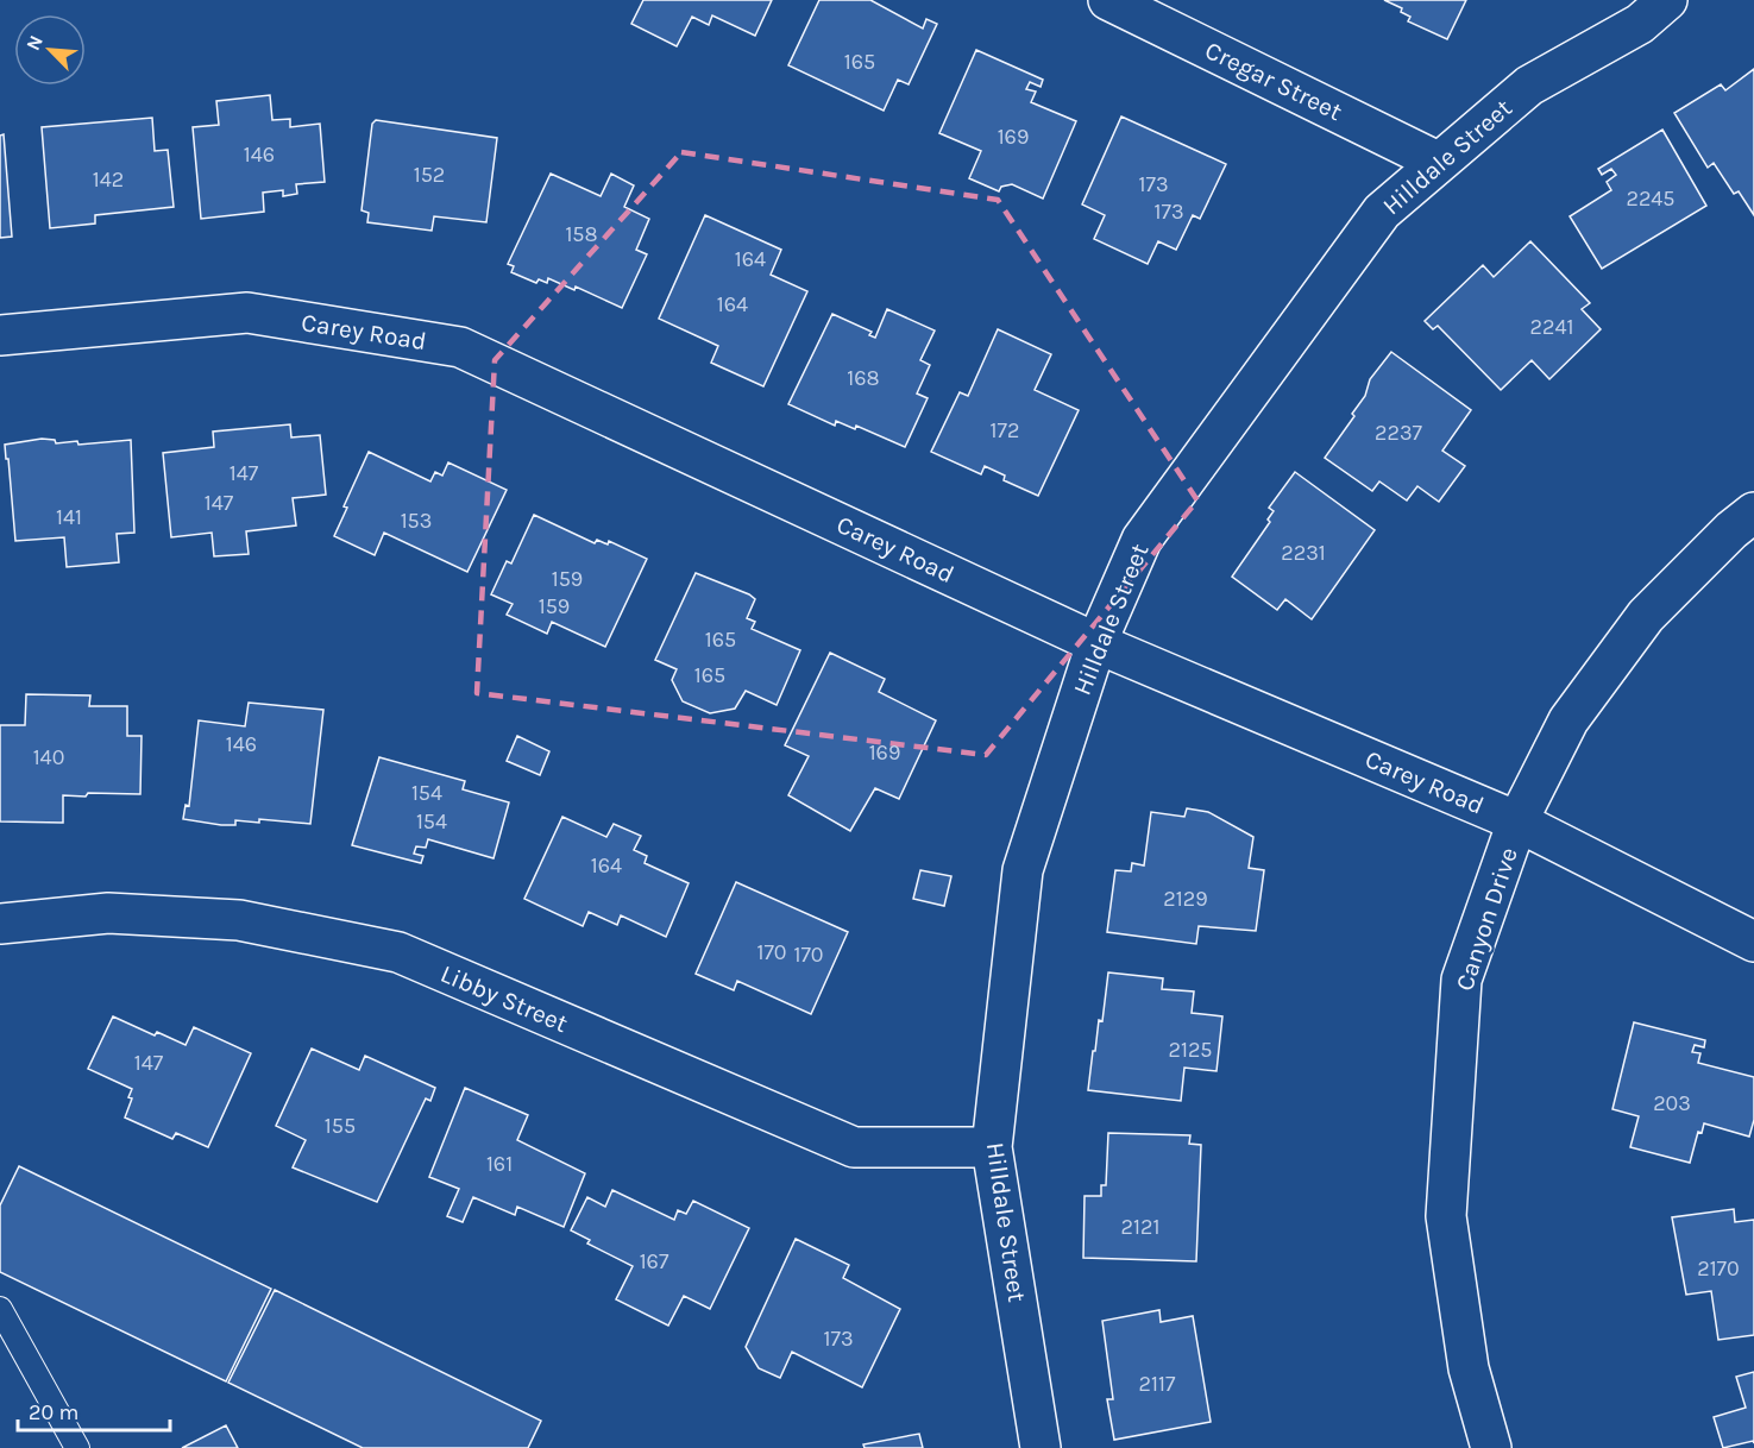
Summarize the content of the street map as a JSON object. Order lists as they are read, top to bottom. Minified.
{"streets":{"street":["Cregar Street","Hilldale Street","Carey Road","Canyon Drive","Libby Street"]},"crossings":[["Cregar Street","Hilldale Street"],["Hilldale Street","Carey Road"],["Hilldale Street","Libby Street"],["Carey Road","Canyon Drive"]],"house_numbers":["165","169","146","152","142","173","2245","173","158","164","164","2241","168","172","2237","147","147","141","153","2231","159","159","165","165","146","169","140","154","154","164","2129","170","170","2125","147","203","155","161","2121","167","2170","173","2117"],"scale_bar":"20 m","north":"top left"}
